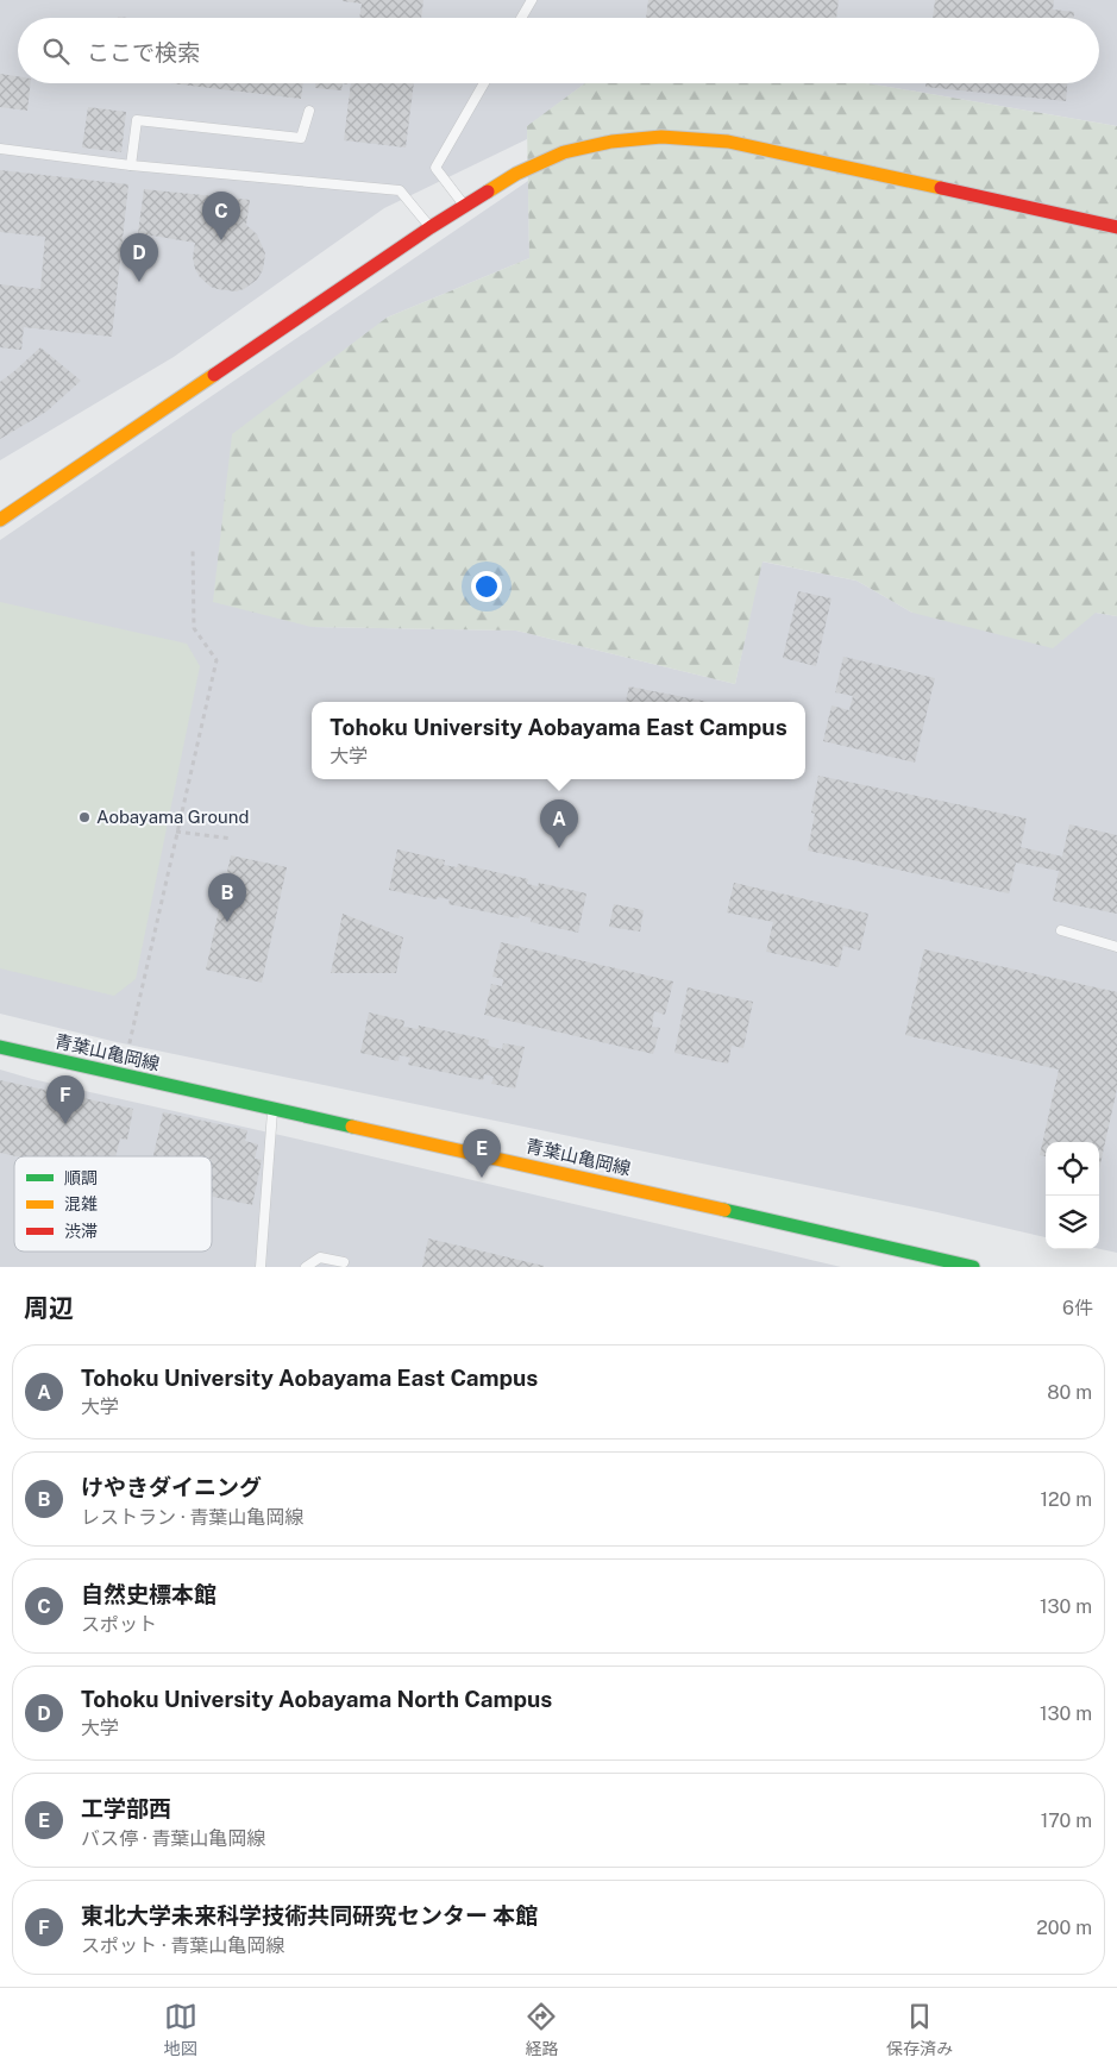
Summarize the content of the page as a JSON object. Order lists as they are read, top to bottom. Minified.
{"streets":{"street":["青葉山亀岡線"]},"places":["Aobayama Ground"],"legend":["順調","混雑","渋滞"],"page":{"search":"ここで検索","pins":["C","D","A","B","F","E"],"popup":["Tohoku University Aobayama East Campus","大学"],"heading":["周辺","6件"],"list":[{"mark":"A","name":"Tohoku University Aobayama East Campus","note":"大学","value":"80 m"},{"mark":"B","name":"けやきダイニング","note":"レストラン · 青葉山亀岡線","value":"120 m"},{"mark":"C","name":"自然史標本館","note":"スポット","value":"130 m"},{"mark":"D","name":"Tohoku University Aobayama North Campus","note":"大学","value":"130 m"},{"mark":"E","name":"工学部西","note":"バス停 · 青葉山亀岡線","value":"170 m"},{"mark":"F","name":"東北大学未来科学技術共同研究センター 本館","note":"スポット · 青葉山亀岡線","value":"200 m"}],"nav":["地図","経路","保存済み"]}}
